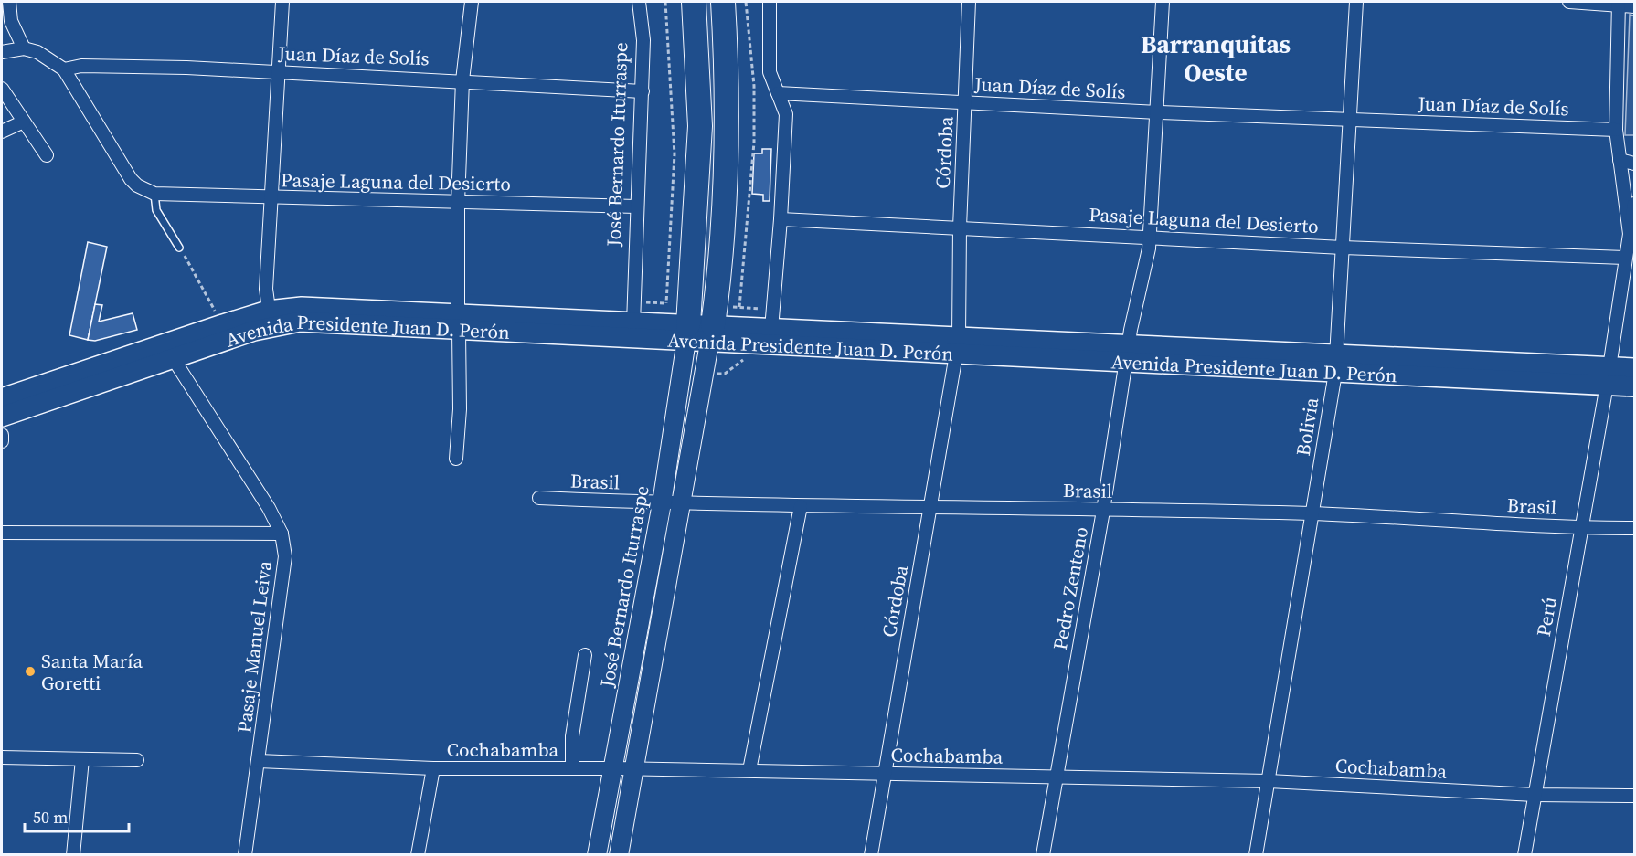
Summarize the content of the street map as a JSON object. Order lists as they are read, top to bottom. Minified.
{"streets":{"main road":["José Bernardo Iturraspe","Avenida Presidente Juan D. Perón"],"street":["Juan Díaz de Solís","Córdoba","Pasaje Laguna del Desierto","Bolivia","Brasil","Pedro Zenteno","Perú","Pasaje Manuel Leiva","Cochabamba"]},"crossings":[["Juan Díaz de Solís","José Bernardo Iturraspe"],["Juan Díaz de Solís","Córdoba"],["Juan Díaz de Solís","Bolivia"],["Juan Díaz de Solís","Pedro Zenteno"],["Juan Díaz de Solís","Perú"],["José Bernardo Iturraspe","Pasaje Laguna del Desierto"],["José Bernardo Iturraspe","Avenida Presidente Juan D. Perón"],["José Bernardo Iturraspe","Brasil"],["José Bernardo Iturraspe","Cochabamba"],["Córdoba","Pasaje Laguna del Desierto"],["Córdoba","Avenida Presidente Juan D. Perón"],["Córdoba","Brasil"],["Córdoba","Cochabamba"],["Pasaje Laguna del Desierto","Bolivia"],["Pasaje Laguna del Desierto","Pedro Zenteno"],["Pasaje Laguna del Desierto","Perú"],["Avenida Presidente Juan D. Perón","Bolivia"],["Avenida Presidente Juan D. Perón","Pedro Zenteno"],["Avenida Presidente Juan D. Perón","Perú"],["Avenida Presidente Juan D. Perón","Pasaje Manuel Leiva"],["Bolivia","Brasil"],["Bolivia","Cochabamba"],["Brasil","Pedro Zenteno"],["Brasil","Perú"],["Pedro Zenteno","Cochabamba"],["Perú","Cochabamba"],["Pasaje Manuel Leiva","Cochabamba"]],"districts":["Barranquitas Oeste"],"places":["Santa María Goretti"],"scale_bar":"50 m"}
